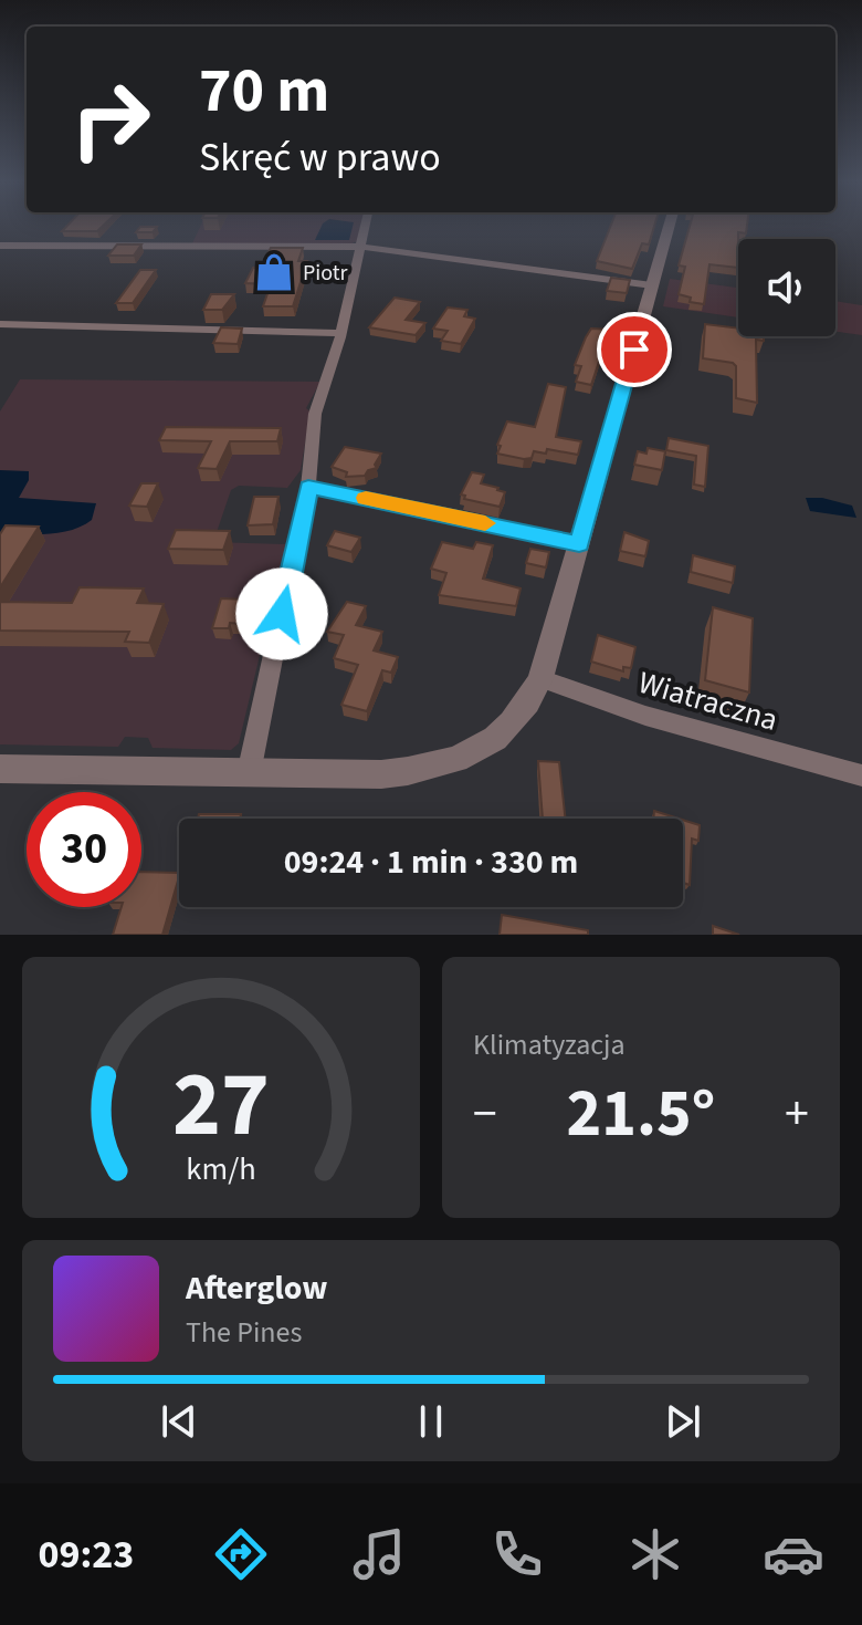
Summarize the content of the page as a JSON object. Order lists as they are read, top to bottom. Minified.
{"streets":{"street":["Wiatraczna"]},"places":{"shop":["Piotr"]},"page":{"turn":["70 m","Skręć w prawo"],"limit":"30","trip":"09:24 · 1 min · 330 m","tile":"Klimatyzacja","heat":["−","21.5°","+"],"song":["Afterglow","The Pines"],"tabs":"09:23","gauge":["27","km/h"]}}
